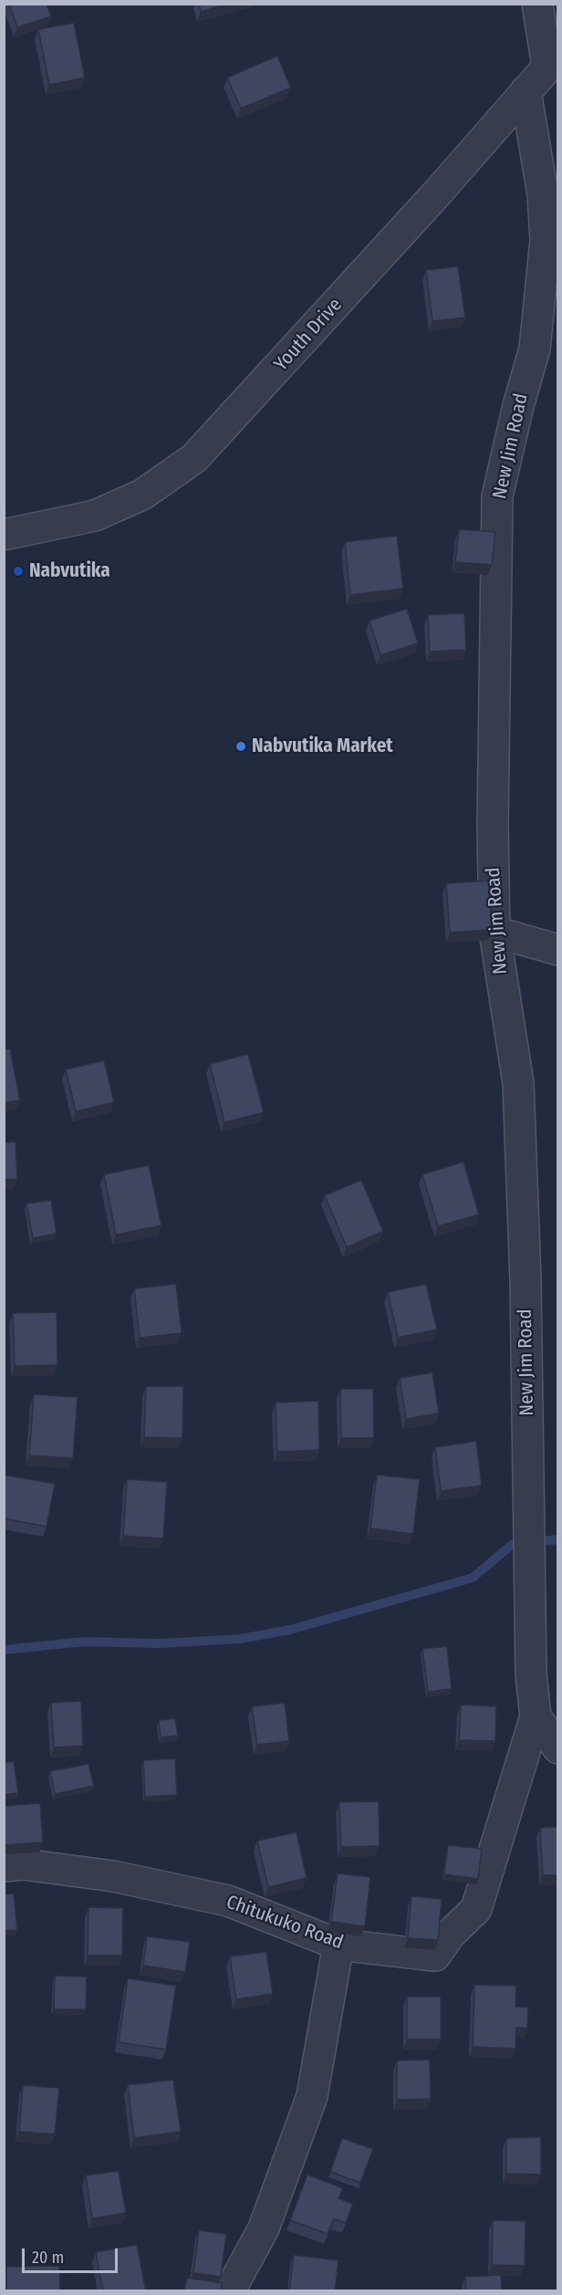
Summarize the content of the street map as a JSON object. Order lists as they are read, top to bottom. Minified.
{"streets":{"street":["Youth Drive","New Jim Road","Chitukuko Road"]},"crossings":[["Youth Drive","New Jim Road"],["New Jim Road","Chitukuko Road"]],"places":["Nabvutika","Nabvutika Market"],"scale_bar":"20 m"}
